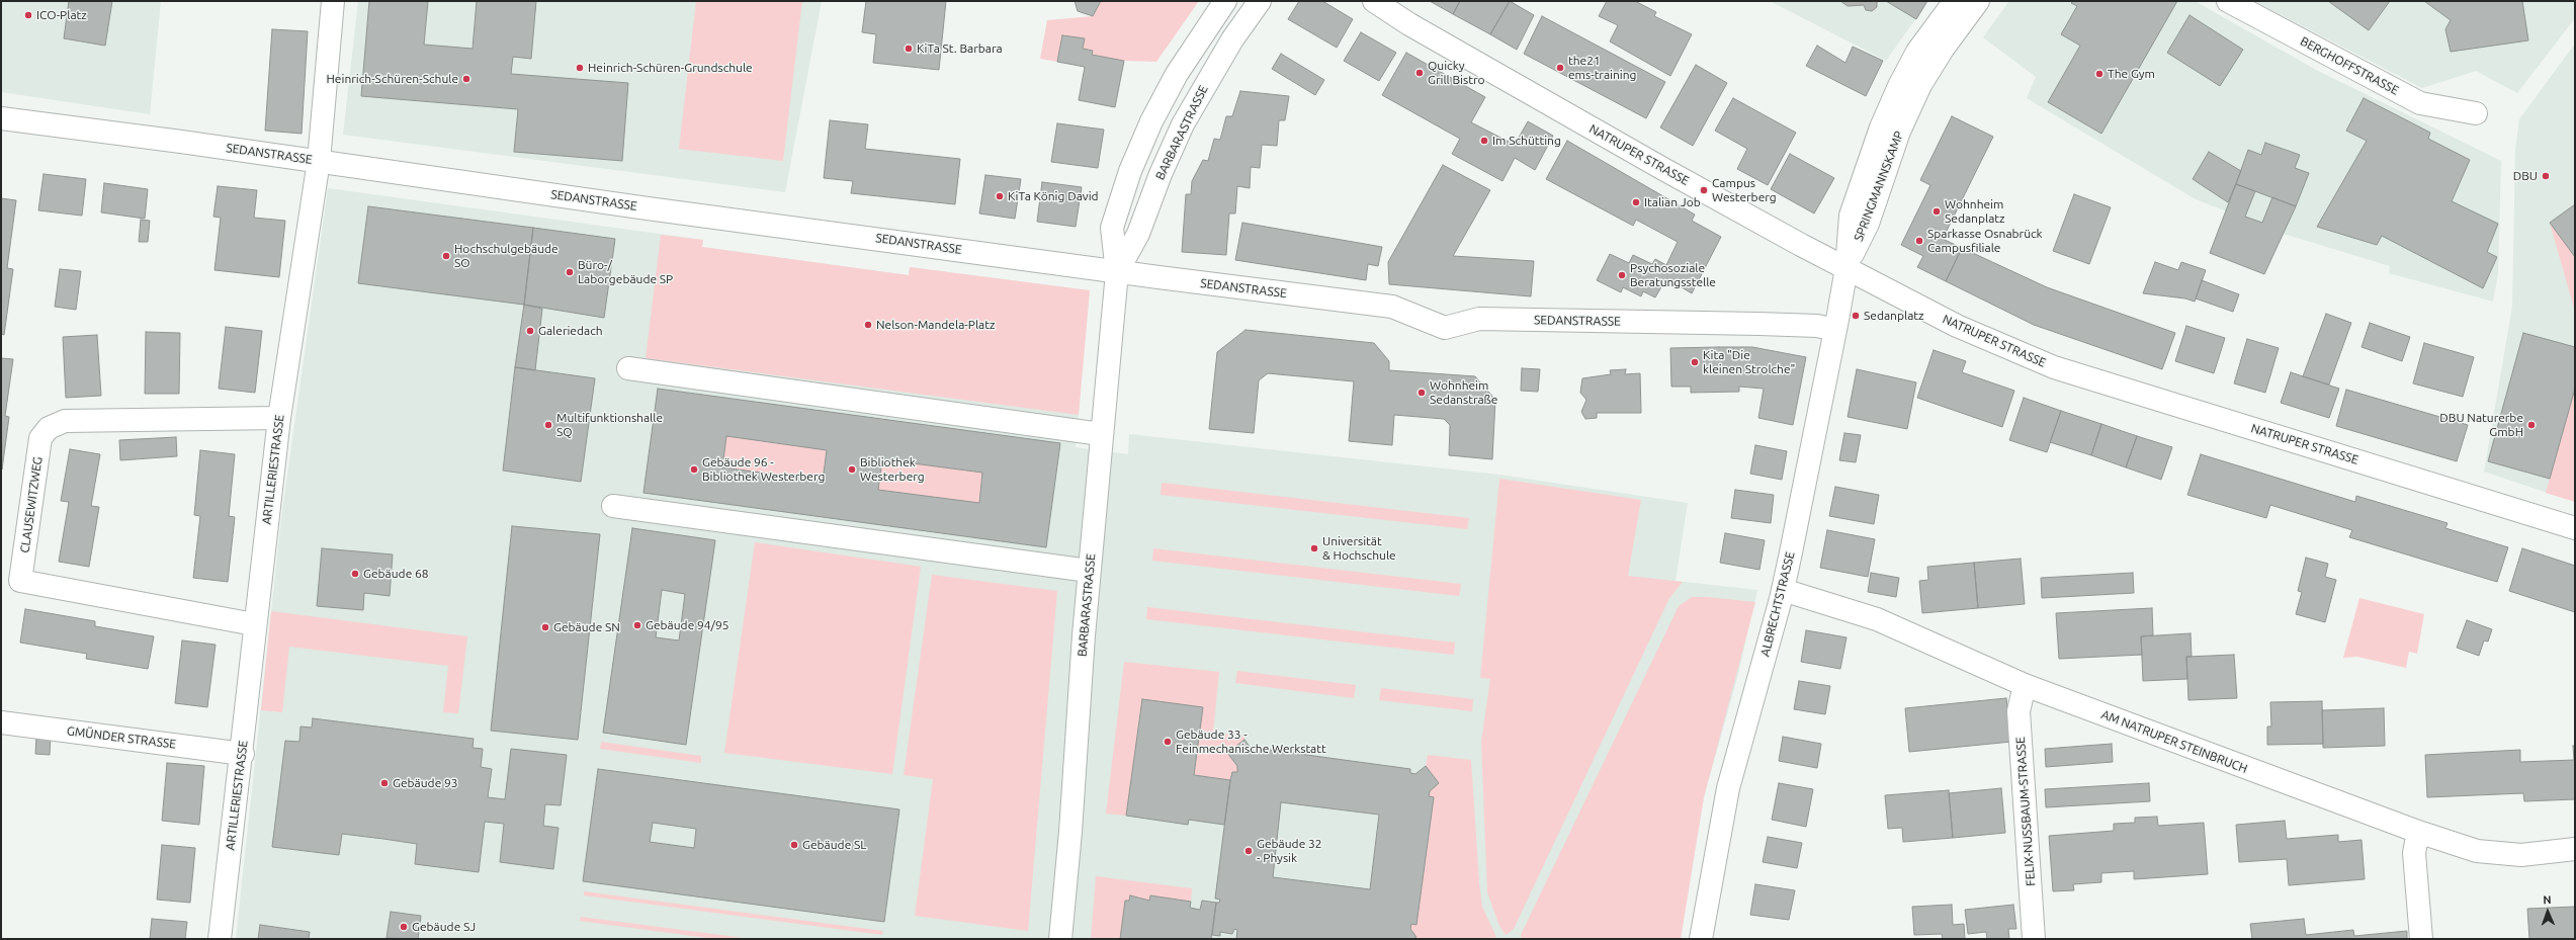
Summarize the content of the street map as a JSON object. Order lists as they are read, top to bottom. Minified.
{"streets":{"street":["BERGHOFFSTRASSE","BARBARASTRASSE","SEDANSTRASSE","NATRUPER STRASSE","SPRINGMANNSKAMP","ARTILLERIESTRASSE","CLAUSEWITZWEG","ALBRECHTSTRASSE","GMÜNDER STRASSE","AM NATRUPER STEINBRUCH","FELIX-NUSSBAUM-STRASSE"]},"crossings":[["BARBARASTRASSE","SEDANSTRASSE"],["SEDANSTRASSE","ARTILLERIESTRASSE"],["SEDANSTRASSE","ALBRECHTSTRASSE"],["NATRUPER STRASSE","SPRINGMANNSKAMP"],["NATRUPER STRASSE","ALBRECHTSTRASSE"],["SPRINGMANNSKAMP","ALBRECHTSTRASSE"],["ARTILLERIESTRASSE","CLAUSEWITZWEG"],["ARTILLERIESTRASSE","GMÜNDER STRASSE"],["ALBRECHTSTRASSE","AM NATRUPER STEINBRUCH"],["AM NATRUPER STEINBRUCH","FELIX-NUSSBAUM-STRASSE"]],"places":["ICO-Platz","KiTa St. Barbara","Heinrich-Schüren-Grundschule","the21 ems-training","Quicky Grill Bistro","The Gym","Heinrich-Schüren-Schule","Im Schütting","DBU","Campus Westerberg","KiTa König David","Italian Job","Wohnheim Sedanplatz","Sparkasse Osnabrück Campusfiliale","Hochschulgebäude SO","Büro-/ Laborgebäude SP","Psychosoziale Beratungsstelle","Sedanplatz","Nelson-Mandela-Platz","Galeriedach","Kita \"Die kleinen Strolche\"","Wohnheim Sedanstraße","Multifunktionshalle SQ","DBU Naturerbe GmbH","Gebäude 96 - Bibliothek Westerberg","Bibliothek Westerberg","Universität & Hochschule","Gebäude 68","Gebäude 94/95","Gebäude SN","Gebäude 33 - Feinmechanische Werkstatt","Gebäude 93","Gebäude SL","Gebäude 32 - Physik","Gebäude SJ"],"north":"top"}
